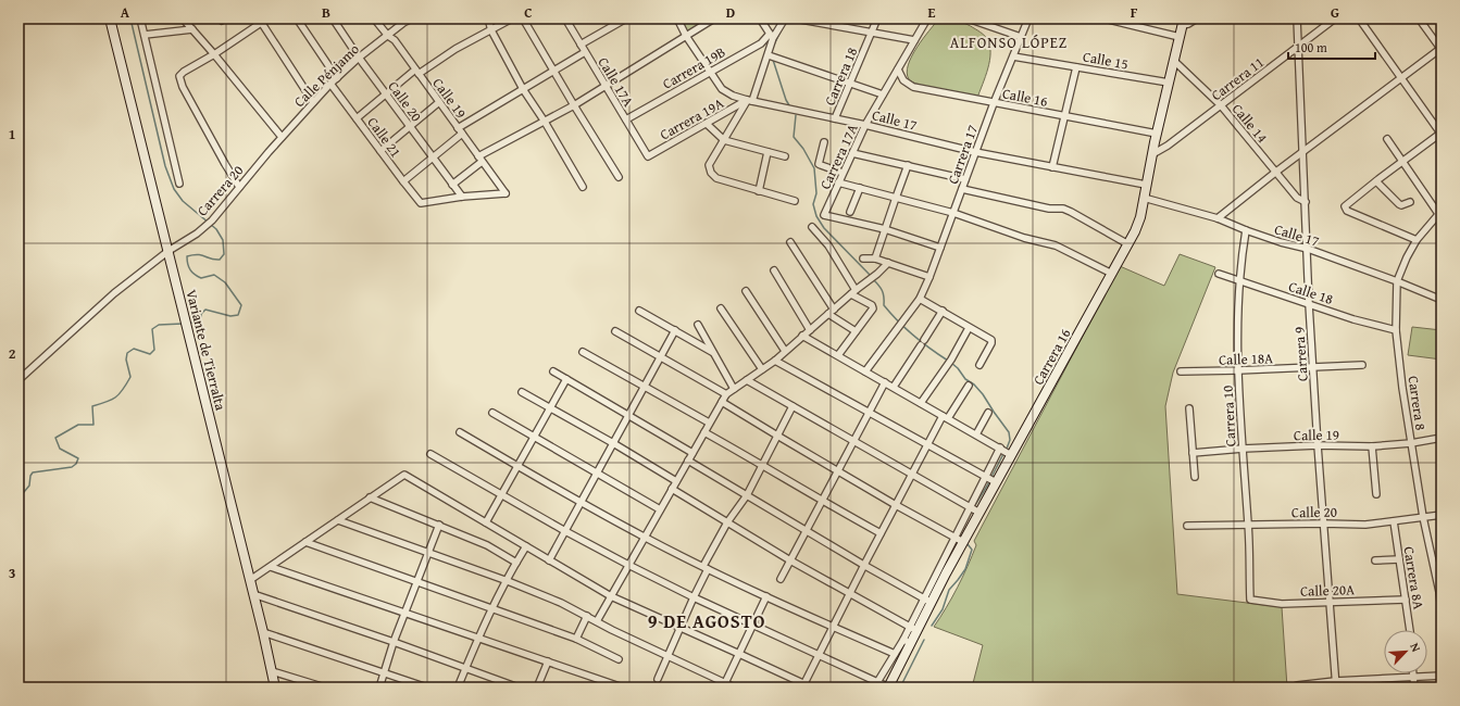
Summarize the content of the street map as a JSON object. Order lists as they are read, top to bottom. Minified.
{"streets":{"main road":["Variante de Tierralta","Carrera 16"],"street":["Calle 15","Carrera 19B","Calle Pénjamo","Carrera 18","Carrera 11","Calle 17A","Calle 16","Calle 19","Calle 20","Carrera 19A","Calle 17","Calle 14","Calle 21","Carrera 17","Carrera 17A","Carrera 20","Calle 18","Carrera 9","Calle 18A","Carrera 8","Carrera 10","Carrera 8A","Calle 20A"]},"crossings":[["Calle 15","Carrera 17"],["Calle 15","Carrera 16"],["Carrera 19B","Calle 17A"],["Carrera 19B","Calle 17"],["Calle Pénjamo","Calle 19"],["Calle Pénjamo","Calle 20"],["Calle Pénjamo","Calle 21"],["Calle Pénjamo","Carrera 20"],["Carrera 18","Calle 17"],["Carrera 11","Calle 14"],["Carrera 11","Carrera 9"],["Carrera 11","Carrera 16"],["Calle 17A","Carrera 19A"],["Calle 16","Carrera 17"],["Calle 16","Carrera 17A"],["Calle 16","Carrera 16"],["Calle 19","Calle 20"],["Calle 19","Calle 21"],["Calle 19","Carrera 9"],["Calle 19","Carrera 8"],["Calle 19","Carrera 10"],["Calle 20","Calle 21"],["Calle 20","Carrera 9"],["Calle 20","Carrera 8"],["Calle 20","Carrera 10"],["Calle 20","Carrera 8A"],["Carrera 19A","Calle 17"],["Calle 17","Carrera 17"],["Calle 17","Carrera 17A"],["Calle 17","Carrera 9"],["Calle 17","Carrera 16"],["Calle 17","Carrera 8"],["Calle 17","Carrera 10"],["Calle 14","Carrera 9"],["Calle 14","Carrera 16"],["Carrera 20","Variante de Tierralta"],["Calle 18","Carrera 9"],["Calle 18","Carrera 8"],["Calle 18","Carrera 10"],["Carrera 9","Calle 18A"],["Carrera 9","Calle 20A"],["Calle 18A","Carrera 10"],["Carrera 10","Calle 20A"],["Carrera 8A","Calle 20A"]],"districts":["ALFONSO LÓPEZ","9 DE AGOSTO"],"scale_bar":"100 m","north":"top right","grid":{"columns":["A","B","C","D","E","F","G"],"rows":["1","2","3"]}}
